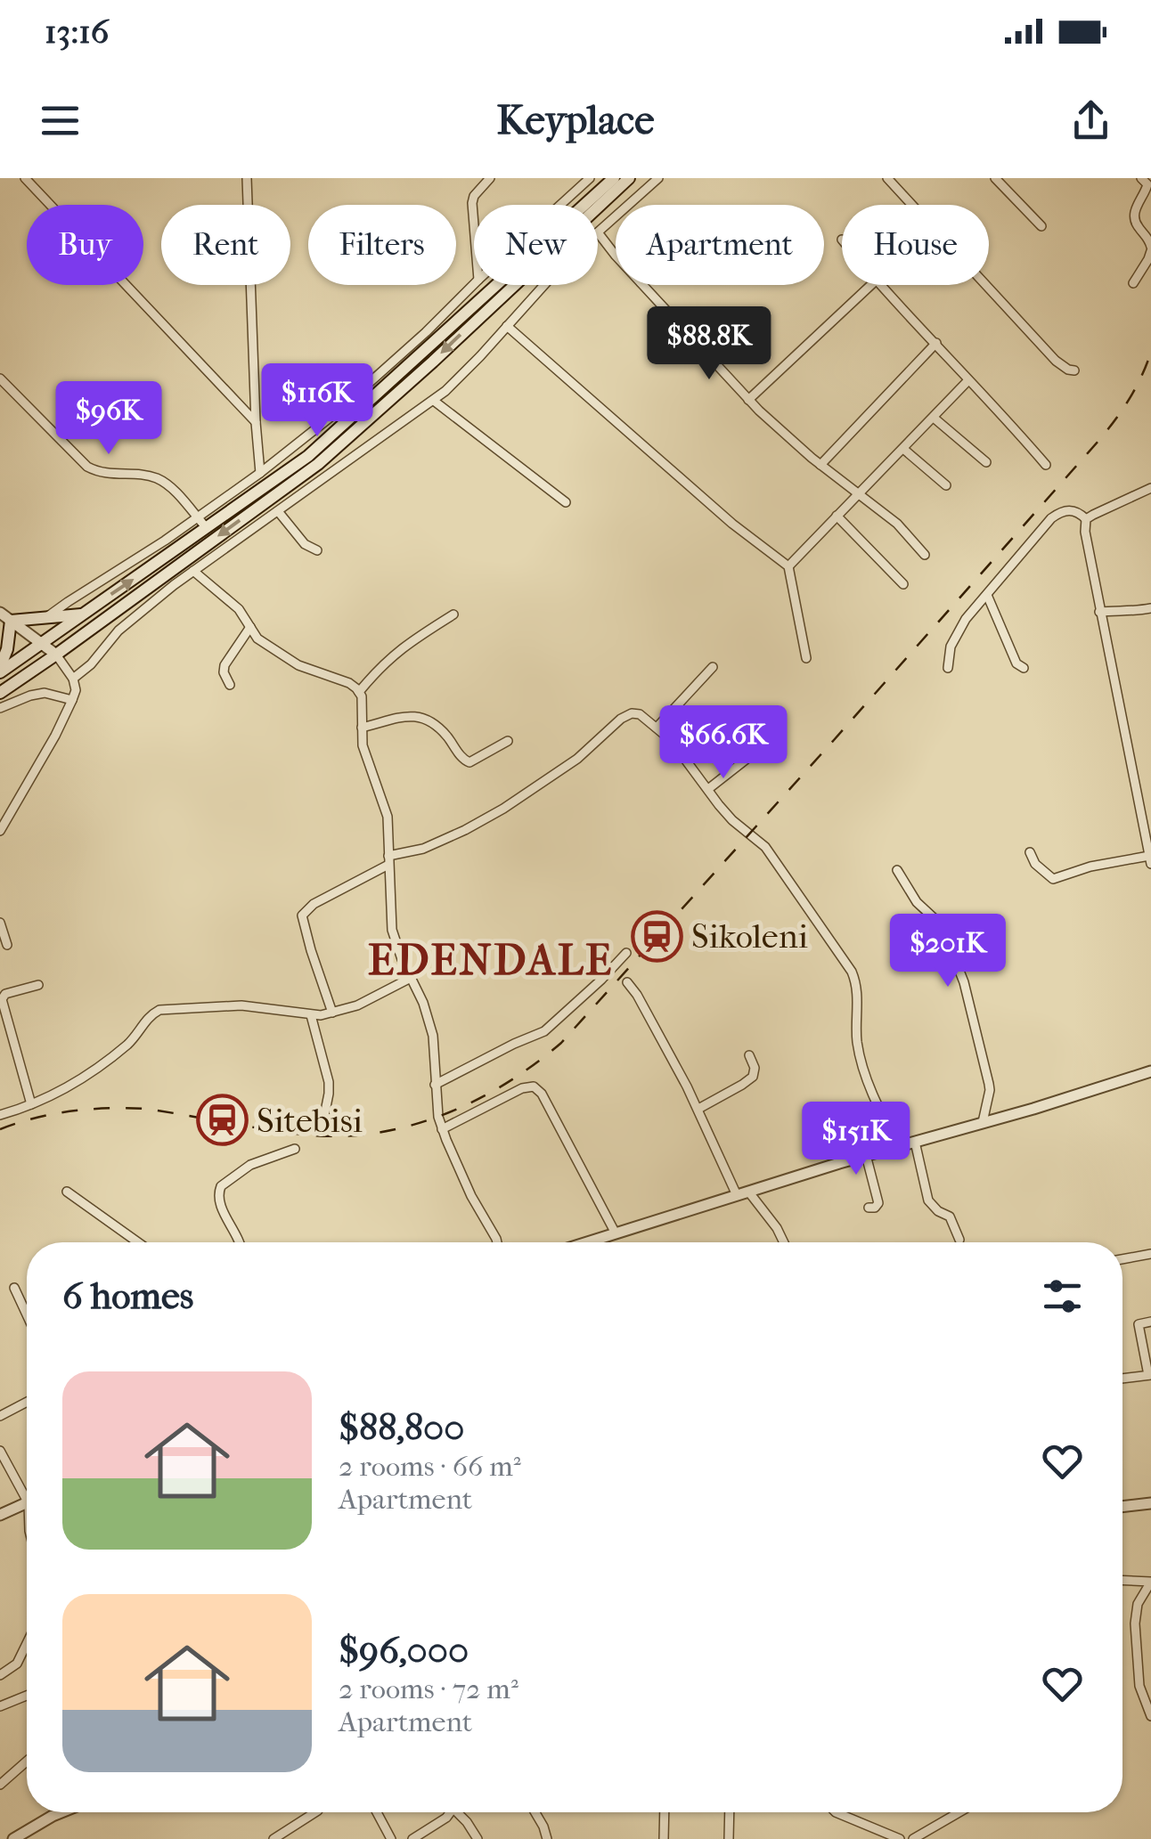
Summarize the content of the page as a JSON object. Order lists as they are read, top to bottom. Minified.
{"districts":["EDENDALE"],"places":{"station":["Sikoleni","Sitebisi"]},"page":{"status":"13:16","header":"Keyplace","chip":["Buy","Rent","Filters","New","Apartment","House"],"price":["$88.8K","$116K","$96K","$66.6K","$201K","$151K"],"heading":"6 homes","list":[{"name":"$88,800","note":"2 rooms · 66 m² · Apartment"},{"name":"$96,000","note":"2 rooms · 72 m² · Apartment"}]}}
